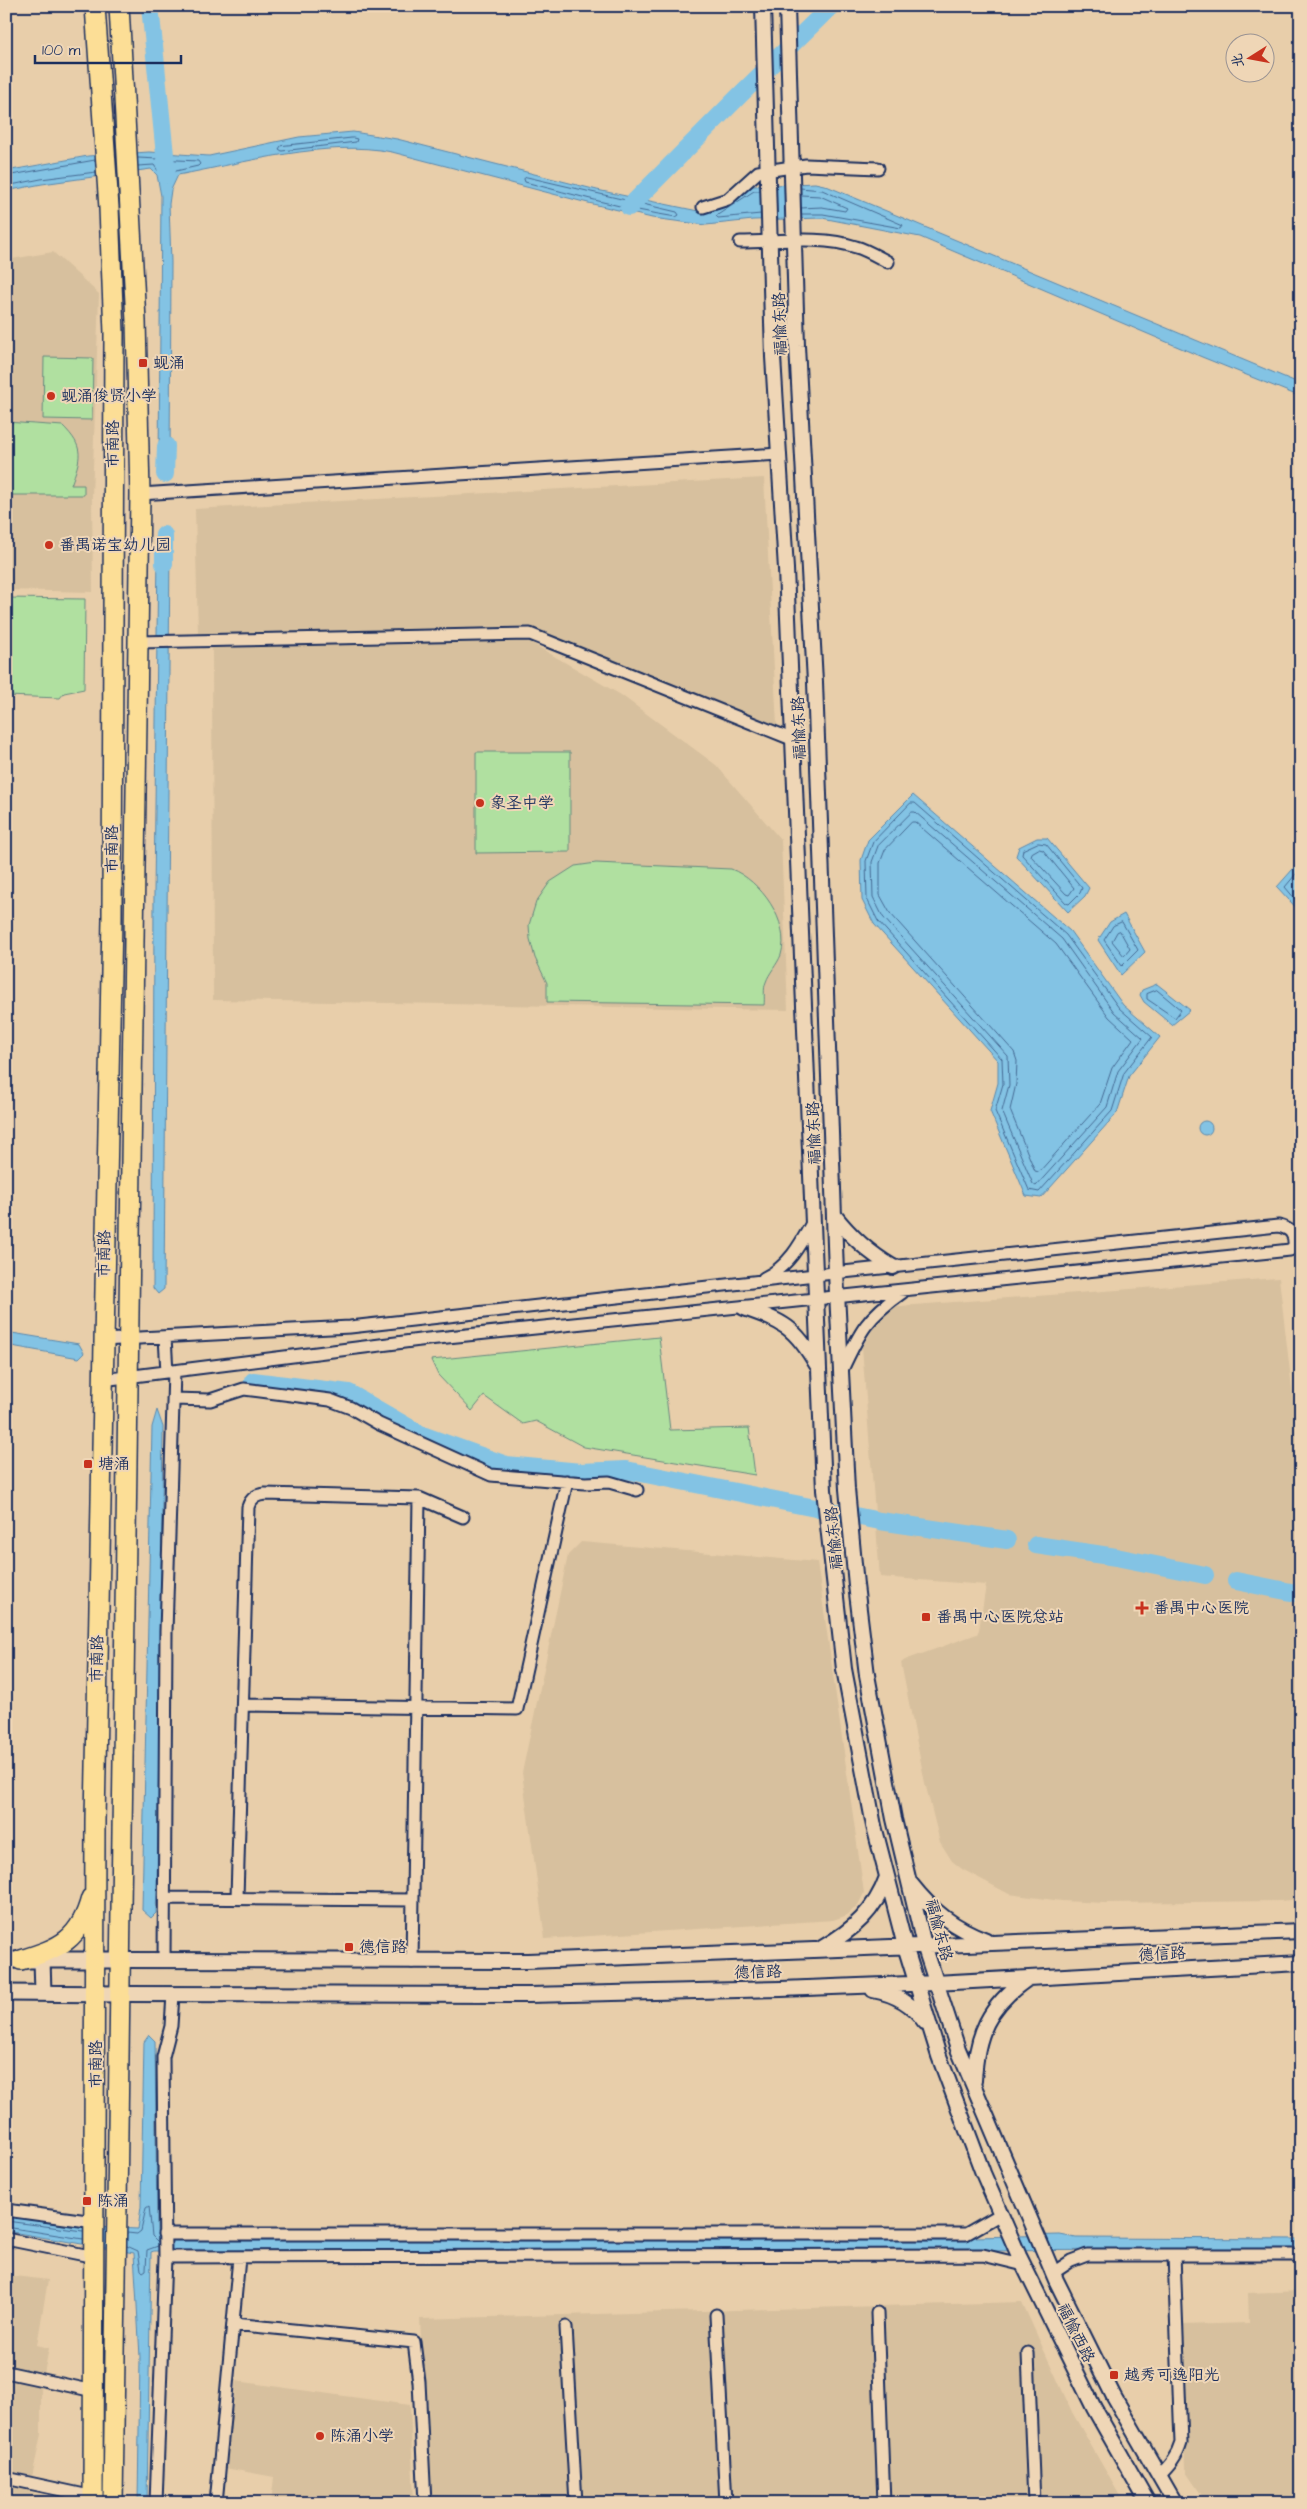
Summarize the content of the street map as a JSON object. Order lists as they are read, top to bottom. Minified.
{"streets":{"highway":["市南路"],"main road":["德信路"],"street":["福愉东路","福愉西路"]},"crossings":[["福愉东路","德信路"],["福愉东路","福愉西路"],["市南路","德信路"]],"places":{"transit":["蚬涌","塘涌","番禺中心医院总站","德信路","陈涌","越秀可逸阳光"],"other":["蚬涌俊贤小学","番禺诺宝幼儿园","象圣中学","陈涌小学"],"health":["番禺中心医院"]},"scale_bar":"100 m","north":"left"}
